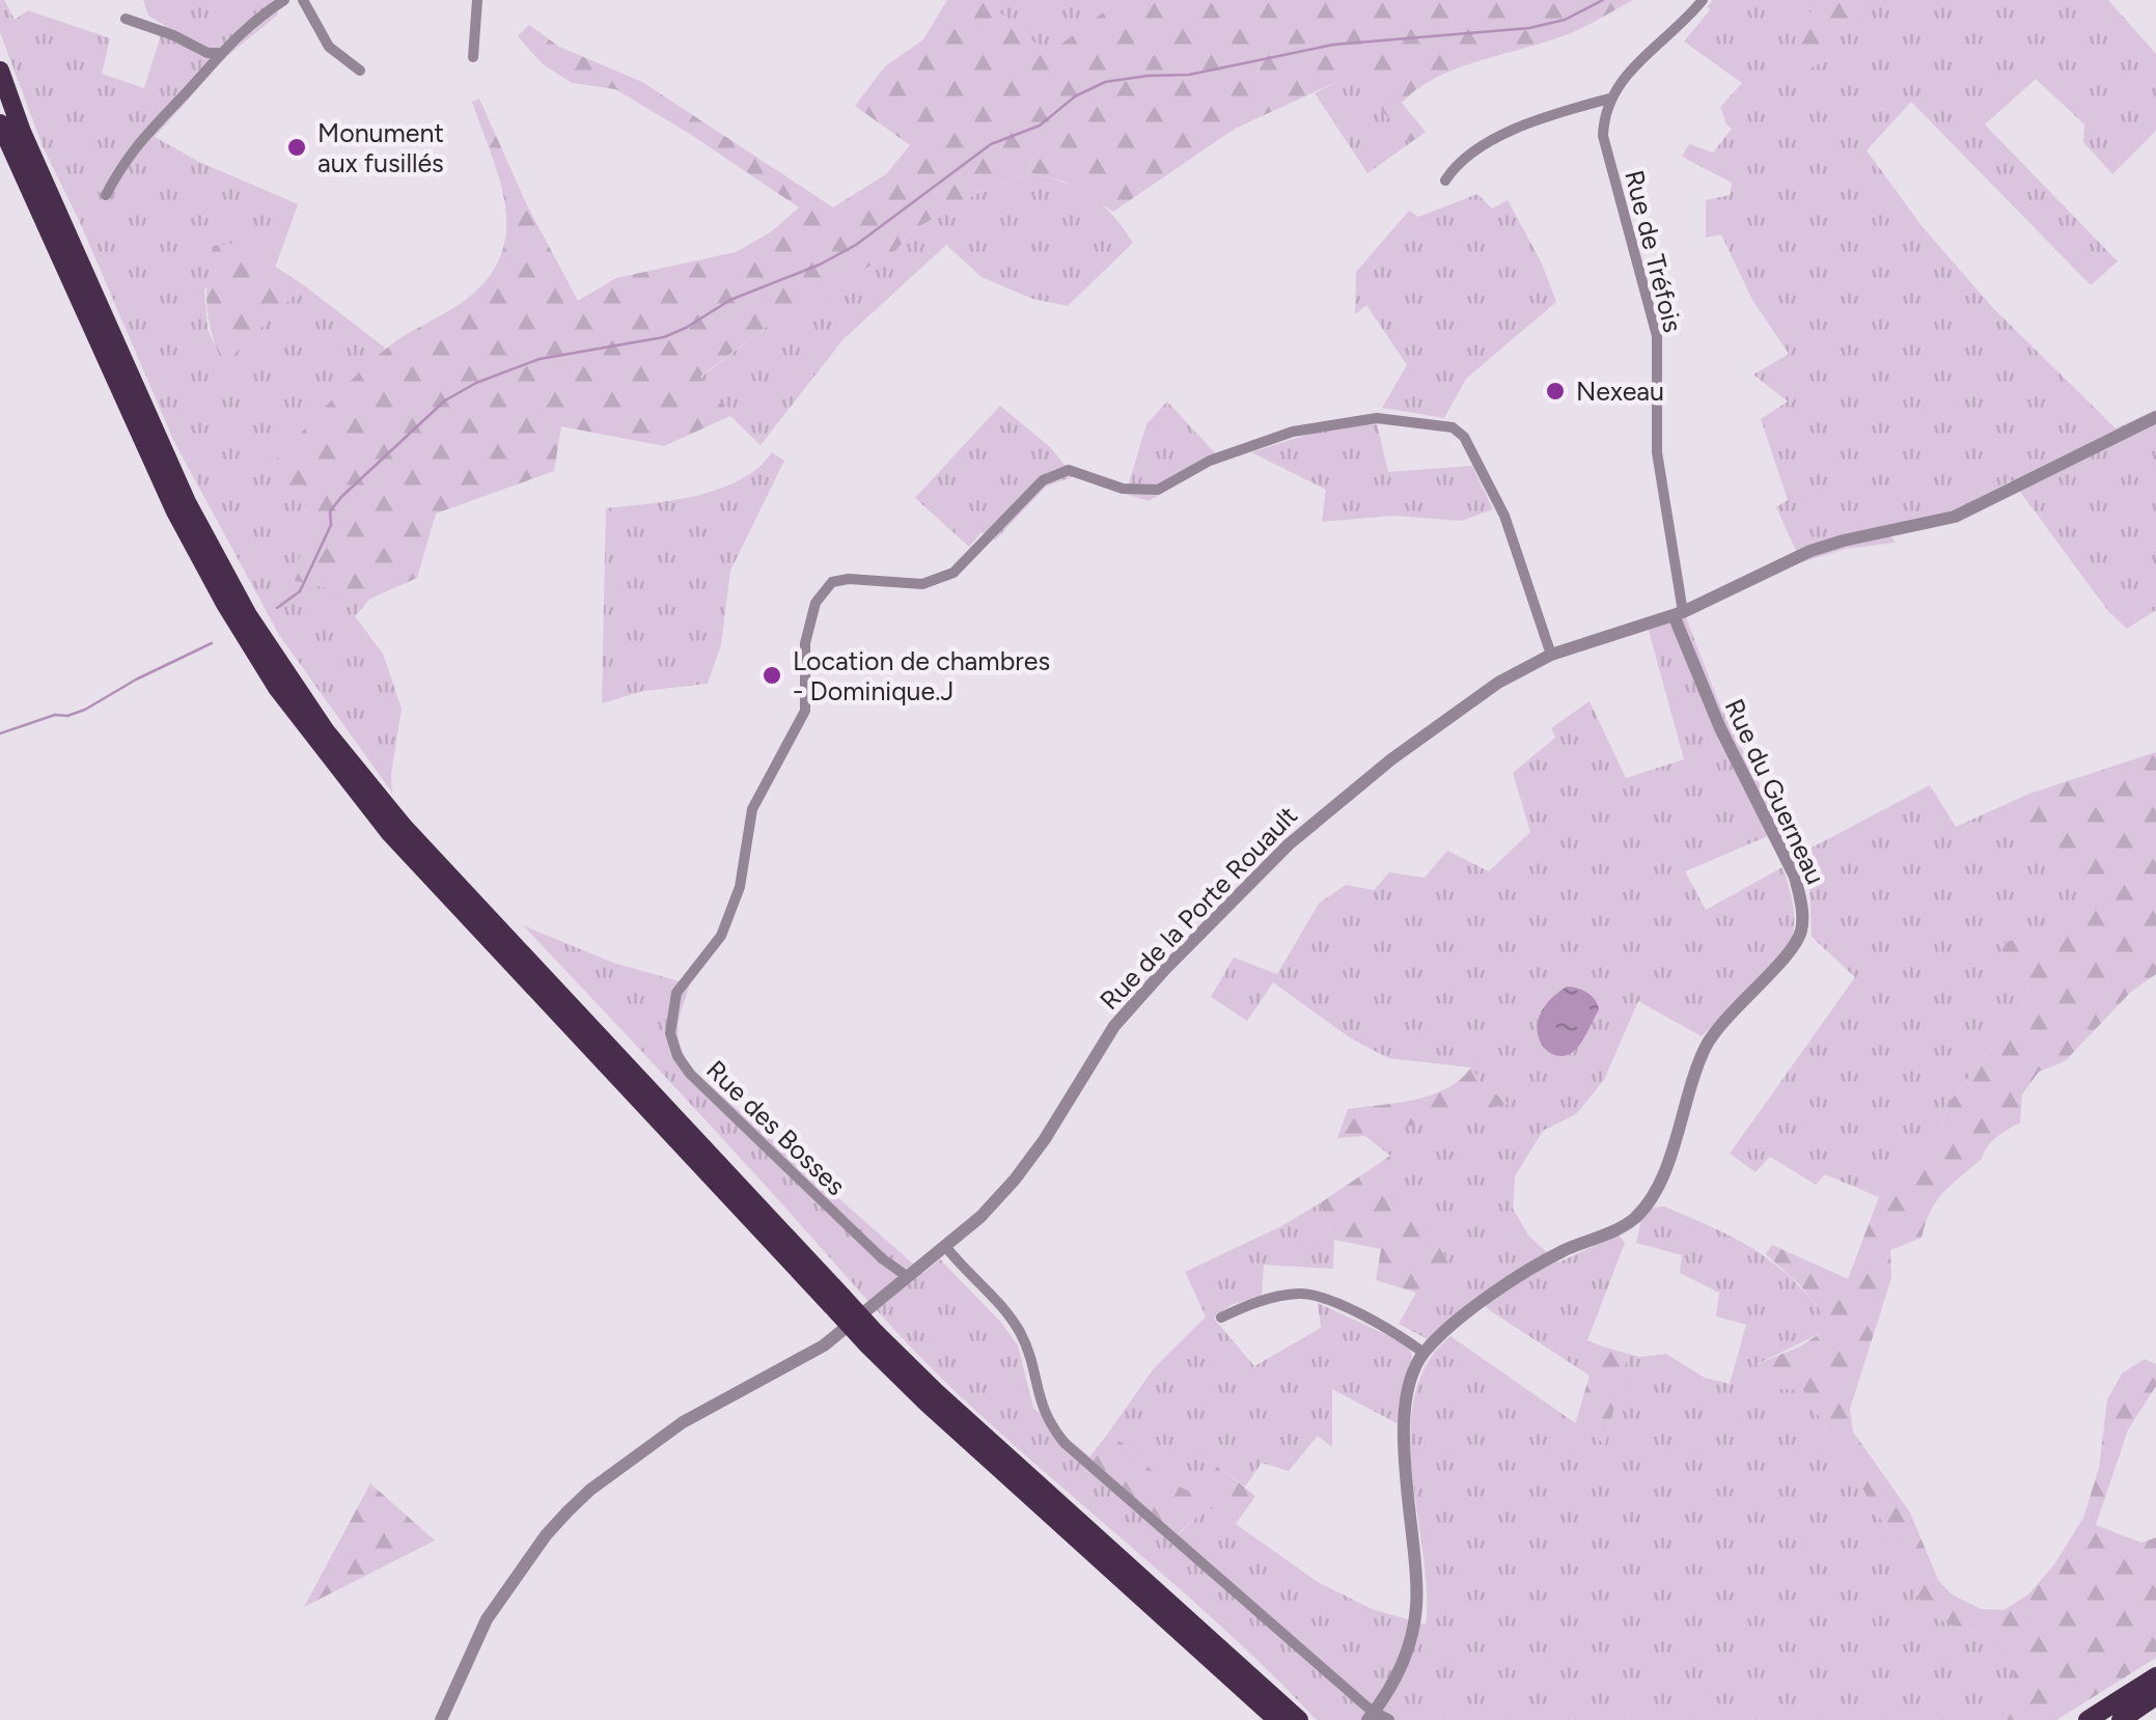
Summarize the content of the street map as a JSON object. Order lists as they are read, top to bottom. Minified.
{"streets":{"street":["Rue de Tréfois","Rue du Guerneau","Rue de la Porte Rouault","Rue des Bosses"]},"crossings":[["Rue de Tréfois","Rue du Guerneau"],["Rue de Tréfois","Rue de la Porte Rouault"],["Rue du Guerneau","Rue de la Porte Rouault"],["Rue de la Porte Rouault","Rue des Bosses"]],"places":["Monument aux fusillés","Nexeau","Location de chambres - Dominique.J"]}
